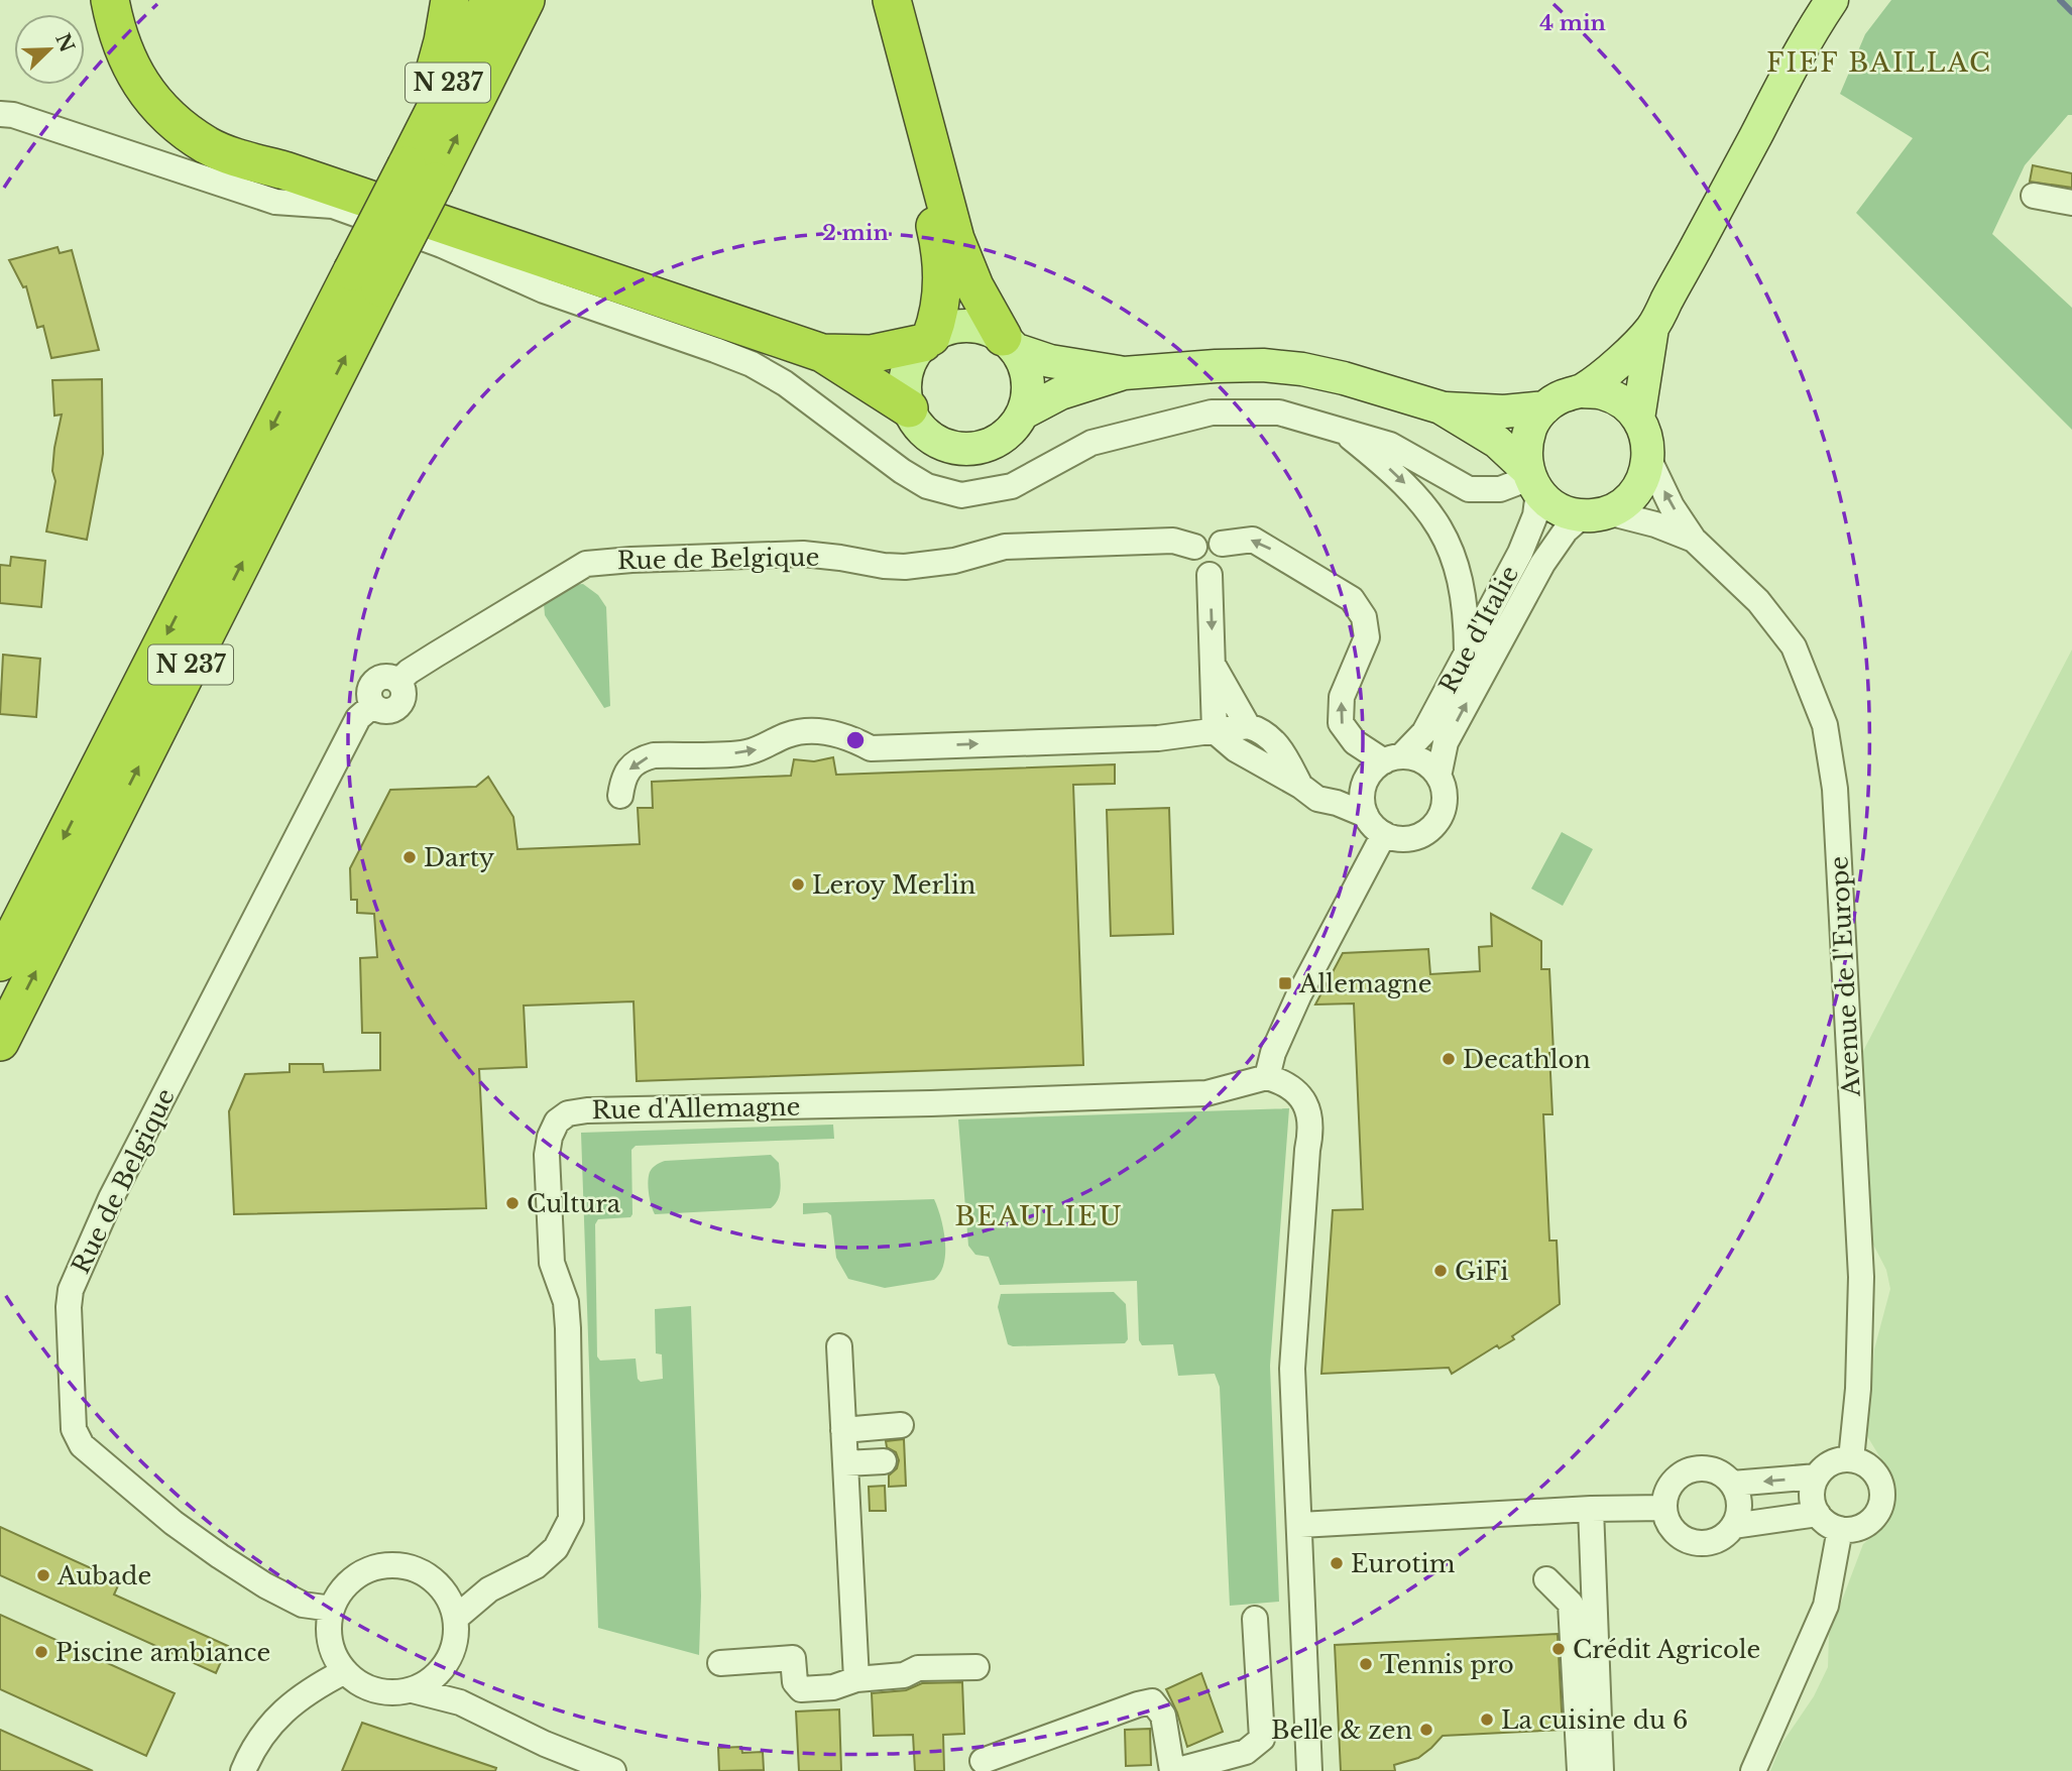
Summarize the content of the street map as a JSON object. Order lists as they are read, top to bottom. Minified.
{"streets":{"highway":["N 237"],"street":["Rue de Belgique","Rue d'Italie","Avenue de l'Europe","Rue d'Allemagne"]},"crossings":[["Rue de Belgique","Rue d'Allemagne"],["Rue d'Italie","Avenue de l'Europe"]],"districts":["FIEF BAILLAC","BEAULIEU"],"places":{"other":["Darty","Leroy Merlin","Decathlon","Cultura","GiFi","Eurotim","Aubade","Crédit Agricole","Piscine ambiance","Tennis pro","La cuisine du 6","Belle & zen"],"transit":["Allemagne"]},"north":"top right","rings":["4 min","2 min"]}
